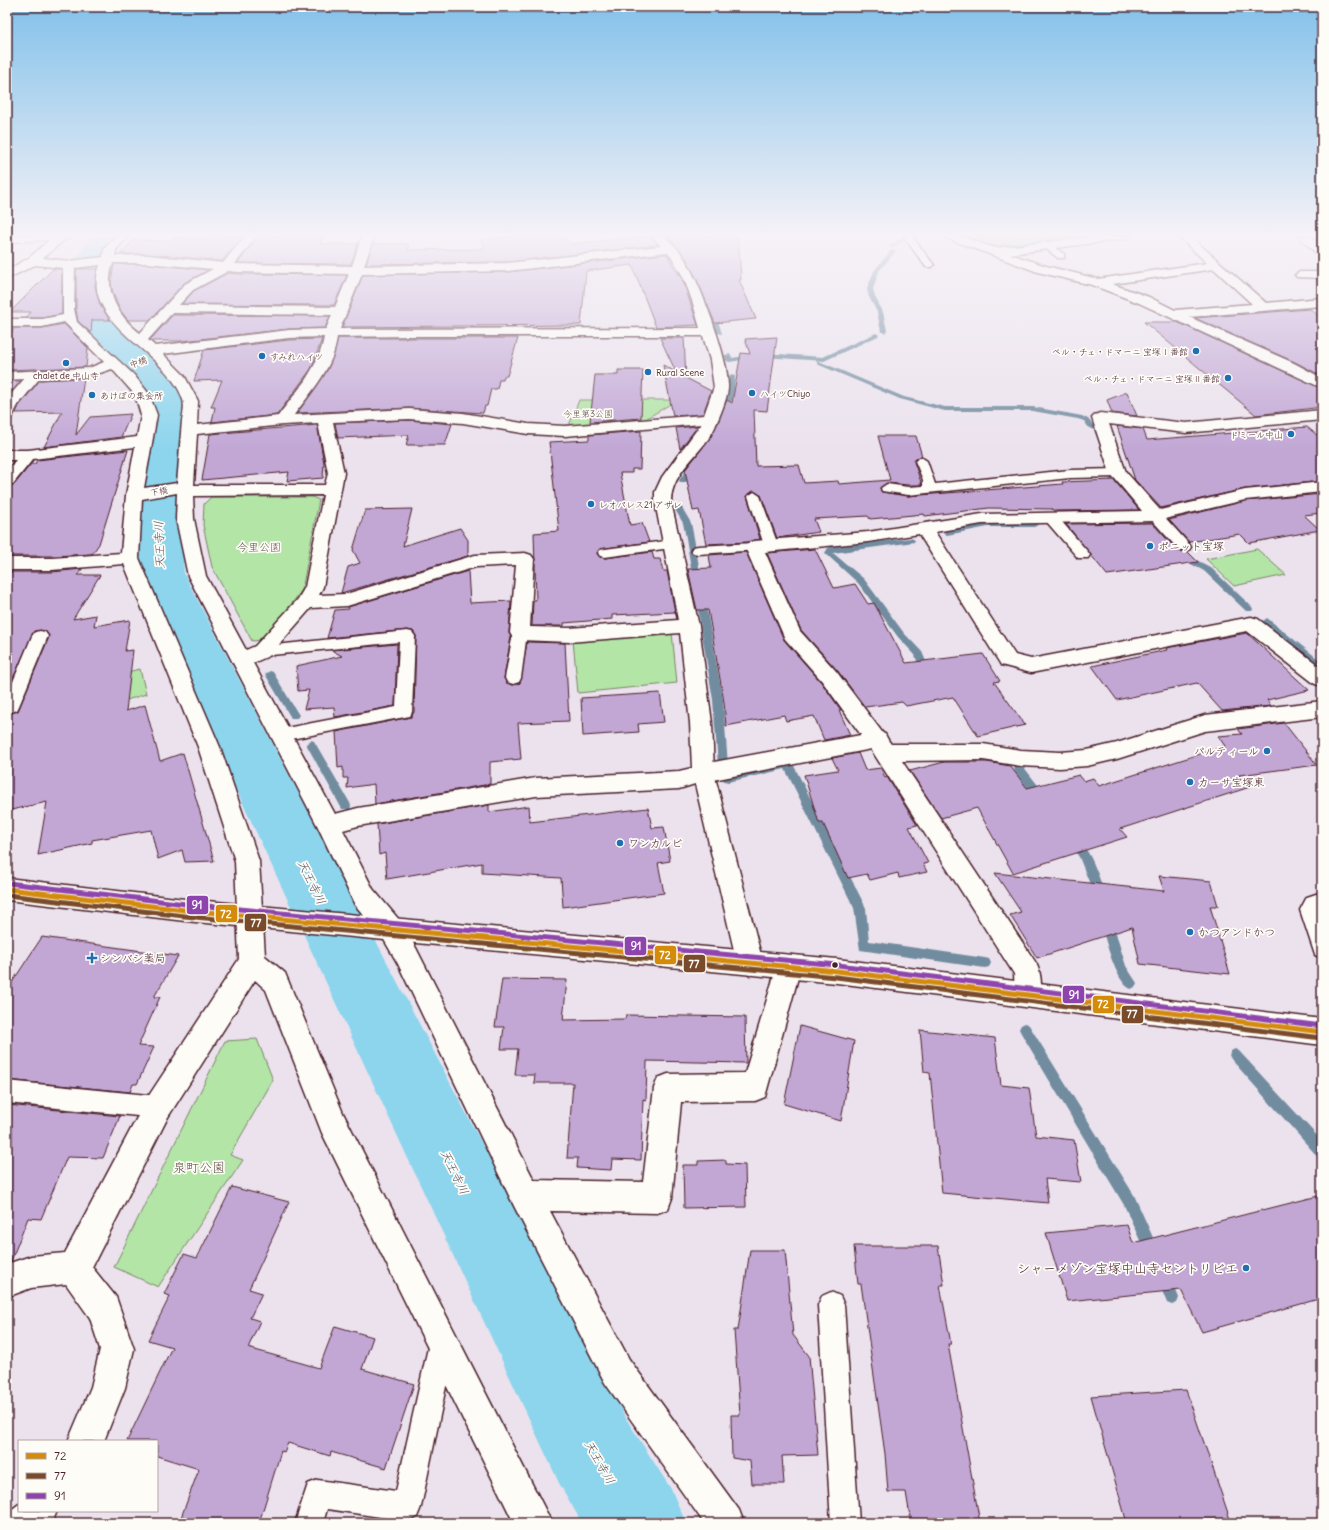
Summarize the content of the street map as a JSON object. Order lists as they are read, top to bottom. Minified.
{"streets":{"street":["下橋"]},"water":["天王寺川"],"parks":["今里第3公園","今里公園","泉町公園"],"places":{"other":["ベル・チェ・ドマーニ 宝塚Ⅰ番館","すみれハイツ","chalet de 中山寺","Rural Scene","ベル・チェ・ドマーニ 宝塚Ⅱ番館","ハイツChiyo","あけぼの集会所","ドミール中山","レオパレス21 アザレ","ポニット宝塚","パルティール","カーサ宝塚東","ワンカルビ","かつアンドかつ","シャーメゾン宝塚中山寺セントリビエ"],"health":["シンバシ薬局"]},"lines":["transit line 91","transit line 72","transit line 77"],"legend":["72","77","91"]}
